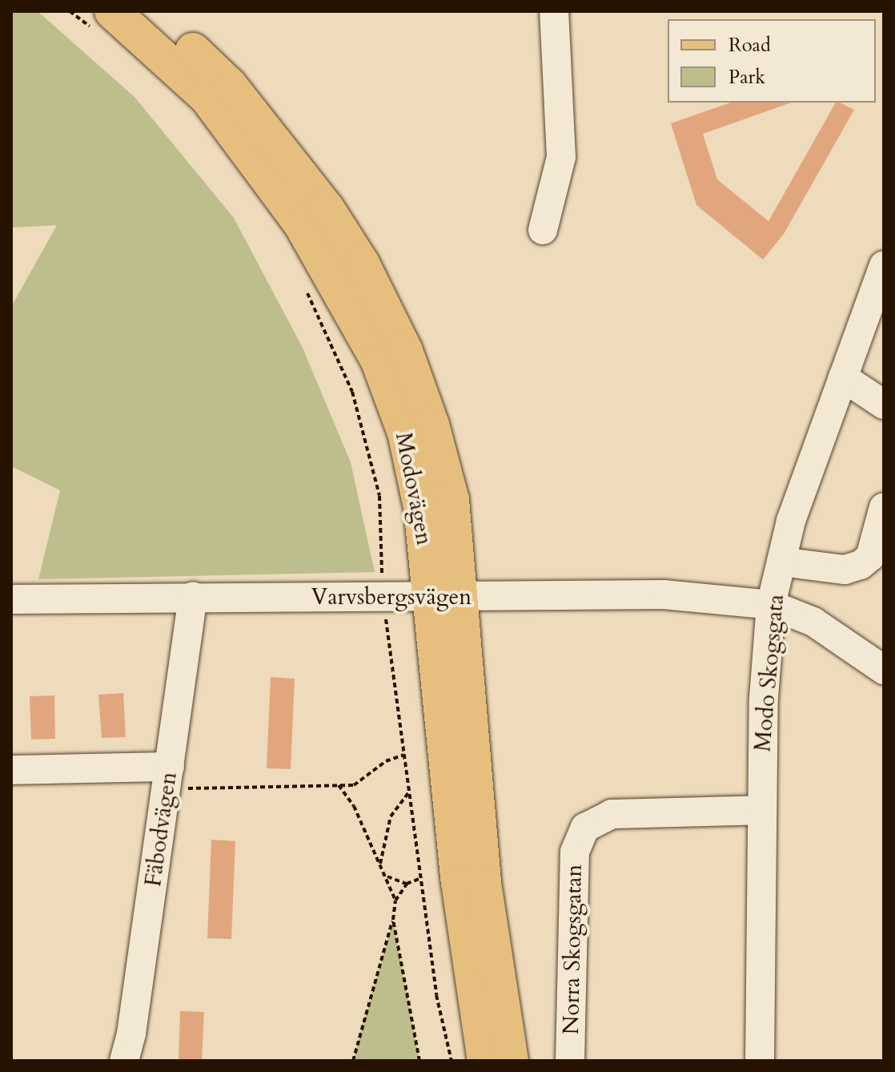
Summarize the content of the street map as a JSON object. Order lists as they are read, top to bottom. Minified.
{"streets":{"main road":["Modovägen"],"street":["Varvsbergsvägen","Modo Skogsgata","Fäbodvägen","Norra Skogsgatan"]},"crossings":[["Modovägen","Varvsbergsvägen"],["Varvsbergsvägen","Modo Skogsgata"],["Varvsbergsvägen","Fäbodvägen"],["Modo Skogsgata","Norra Skogsgatan"]],"legend":["Road","Park"]}
